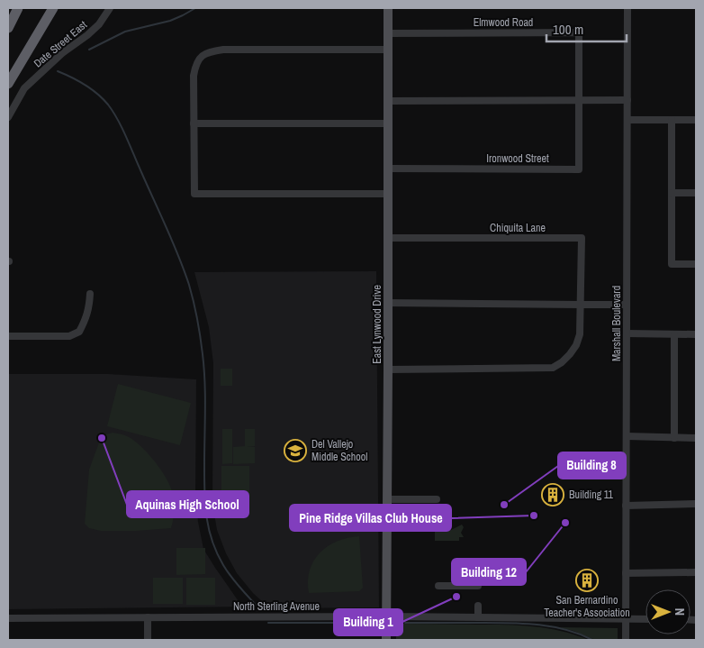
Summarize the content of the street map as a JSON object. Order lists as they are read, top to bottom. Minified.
{"streets":{"main road":["East Lynwood Drive"],"street":["Elmwood Road","Date Street East","Ironwood Street","Chiquita Lane","Marshall Boulevard","North Sterling Avenue"]},"crossings":[["Elmwood Road","Ironwood Street"],["Elmwood Road","East Lynwood Drive"],["Ironwood Street","East Lynwood Drive"],["Chiquita Lane","East Lynwood Drive"],["Marshall Boulevard","North Sterling Avenue"],["East Lynwood Drive","North Sterling Avenue"]],"places":{"other":["Aquinas High School","Building 8","Pine Ridge Villas Club House","Building 12","Building 1"],"school or university":["Del Vallejo Middle School"],"building":["Building 11","San Bernardino Teacher's Association"]},"scale_bar":"100 m","north":"right"}
